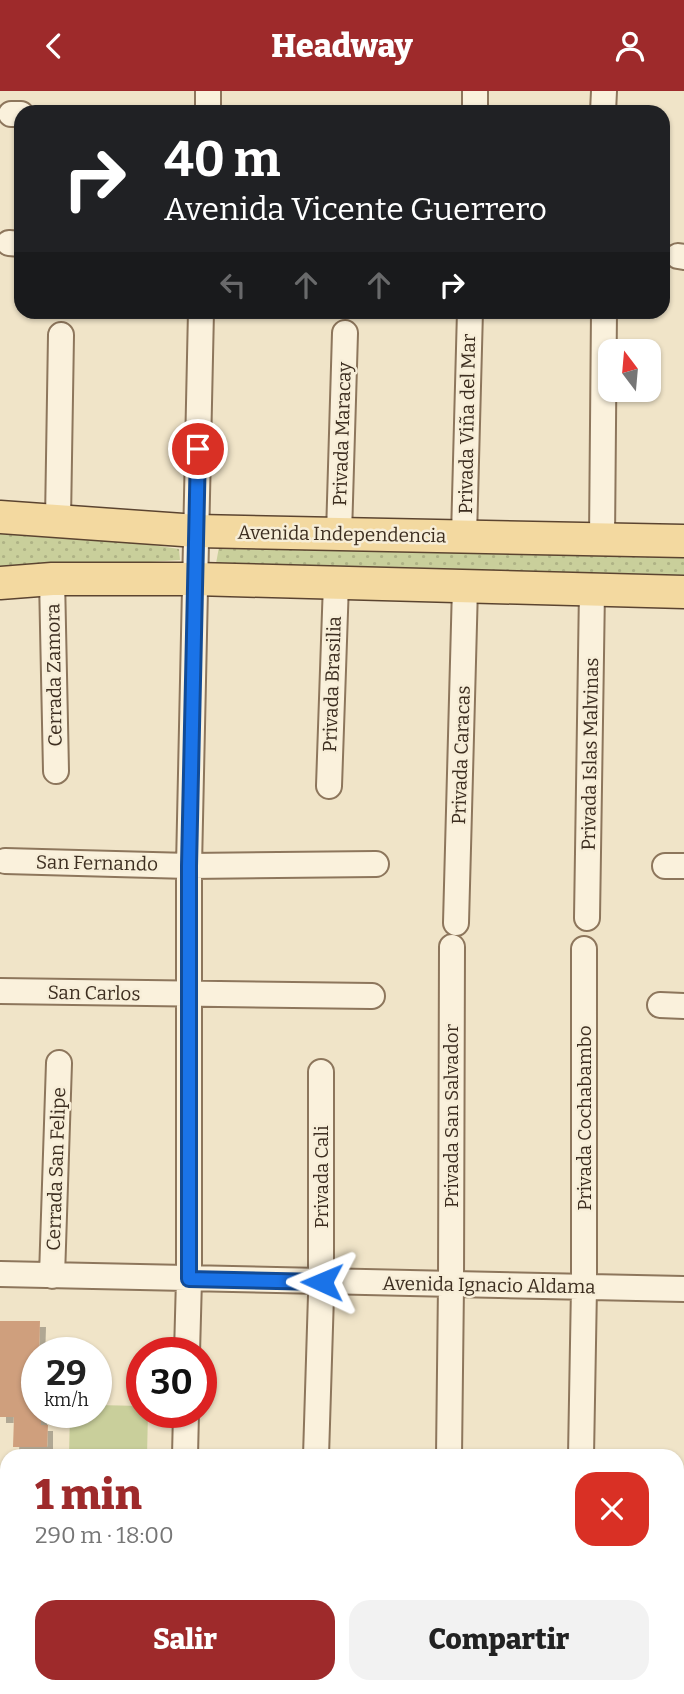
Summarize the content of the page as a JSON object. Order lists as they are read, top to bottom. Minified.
{"streets":{"main road":["Avenida Independencia"],"street":["Privada Viña del Mar","Privada Maracay","Cerrada Zamora","Privada Brasilia","Privada Islas Malvinas","Privada Caracas","San Fernando","San Carlos","Privada San Salvador","Privada Cochabambo","Cerrada San Felipe","Privada Cali","Avenida Ignacio Aldama"]},"crossings":[["Privada Viña del Mar","Avenida Independencia"],["Privada Maracay","Avenida Independencia"],["Privada Caracas","Privada San Salvador"],["Privada San Salvador","Avenida Ignacio Aldama"],["Privada Cochabambo","Avenida Ignacio Aldama"],["Cerrada San Felipe","Avenida Ignacio Aldama"],["Privada Cali","Avenida Ignacio Aldama"]],"north":"top","page":{"header":"Headway","turn":["40 m","Avenida Vicente Guerrero"],"speed":"29 km/h","limit":"30","heading":["1 min","290 m · 18:00"],"buttons":["Salir","Compartir"]}}
